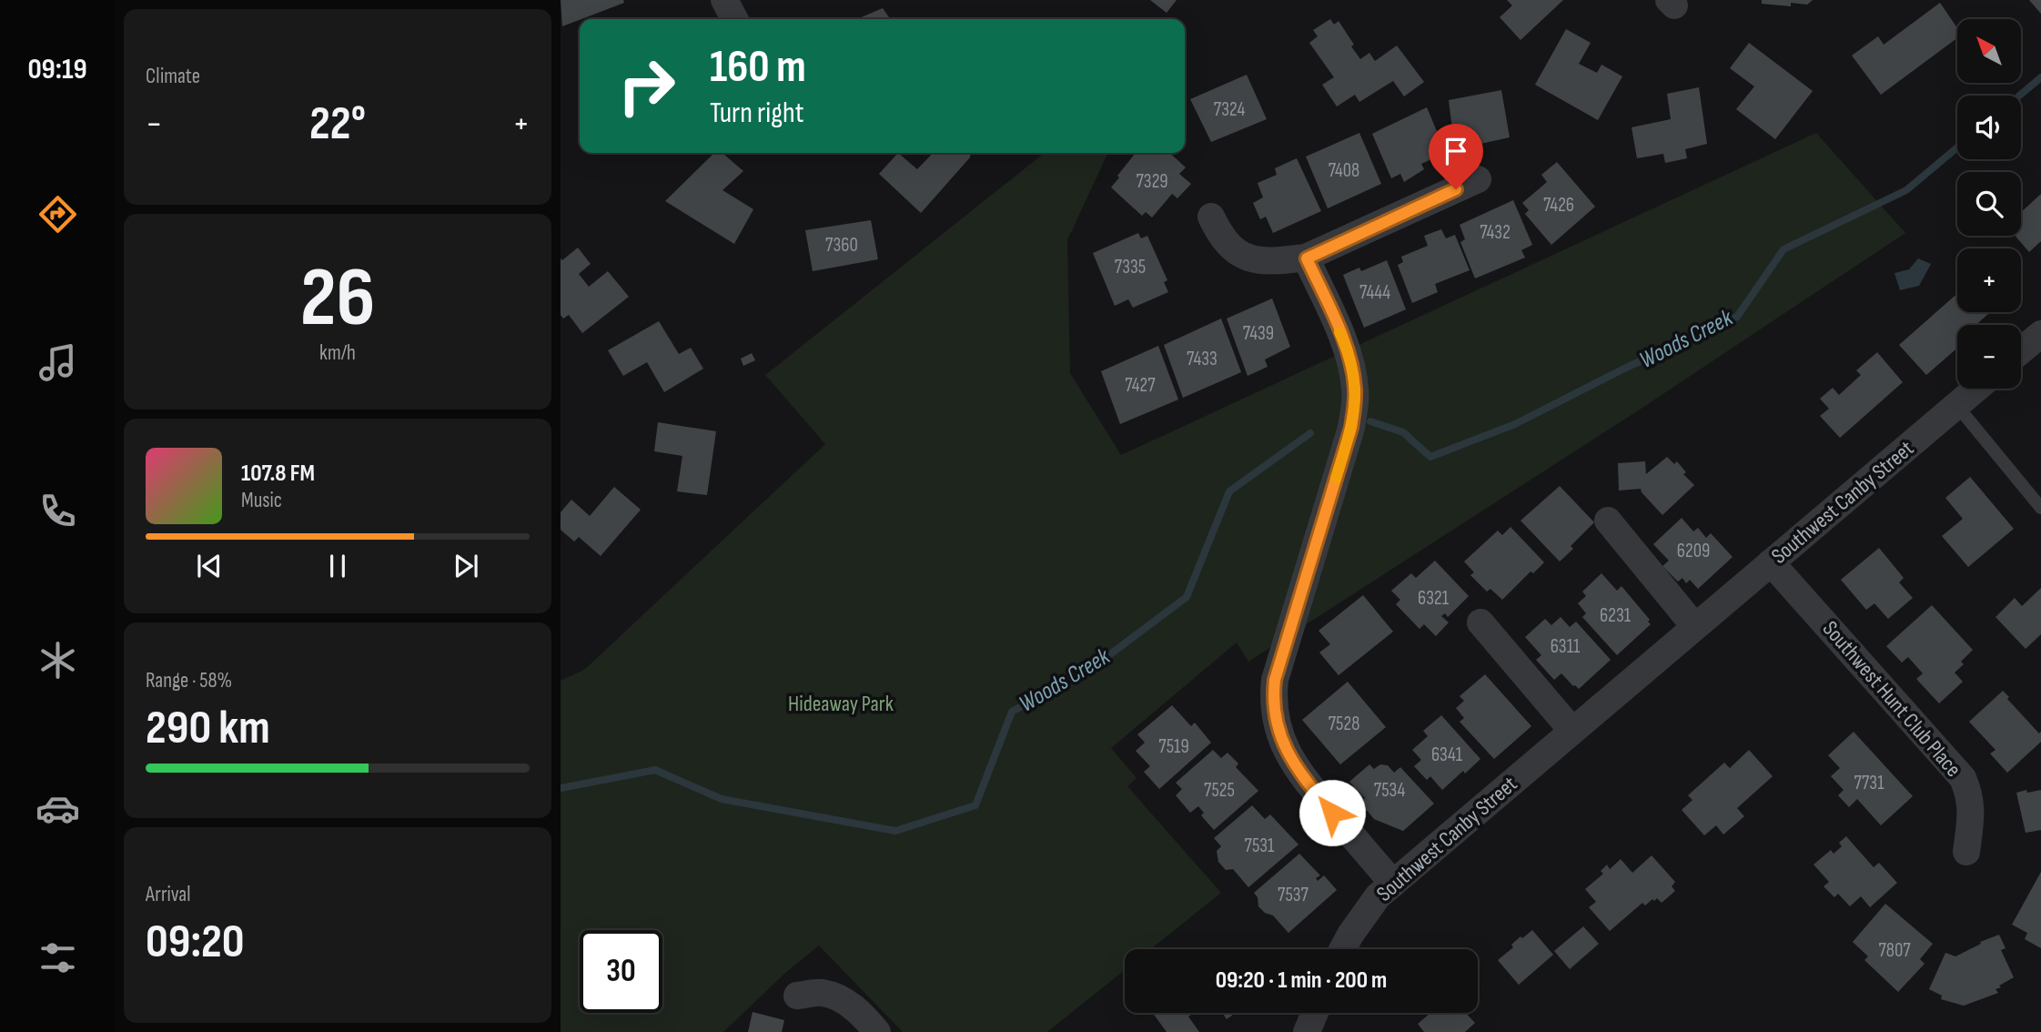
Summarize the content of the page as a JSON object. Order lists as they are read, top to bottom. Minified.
{"streets":{"street":["Southwest Canby Street","Southwest Hunt Club Place"]},"crossings":[["Southwest Canby Street","Southwest Hunt Club Place"]],"water":["Woods Creek"],"parks":["Hideaway Park"],"house_numbers":["7324","7408","7329","7426","7432","7360","7335","7444","7439","7433","7427","6209","6321","6231","6311","7528","7519","6341","7731","7525","7534","7531","7537","7807"],"north":"top left","page":{"tabs":"09:19","tile":["Climate",["26","km/h"],["Range · 58%","290 km"],["Arrival","09:20"]],"map_buttons":["+","−"],"turn":["160 m","Turn right"],"heat":["−","22°","+"],"song":["107.8 FM","Music"],"limit":"30","trip":"09:20 · 1 min · 200 m"}}
